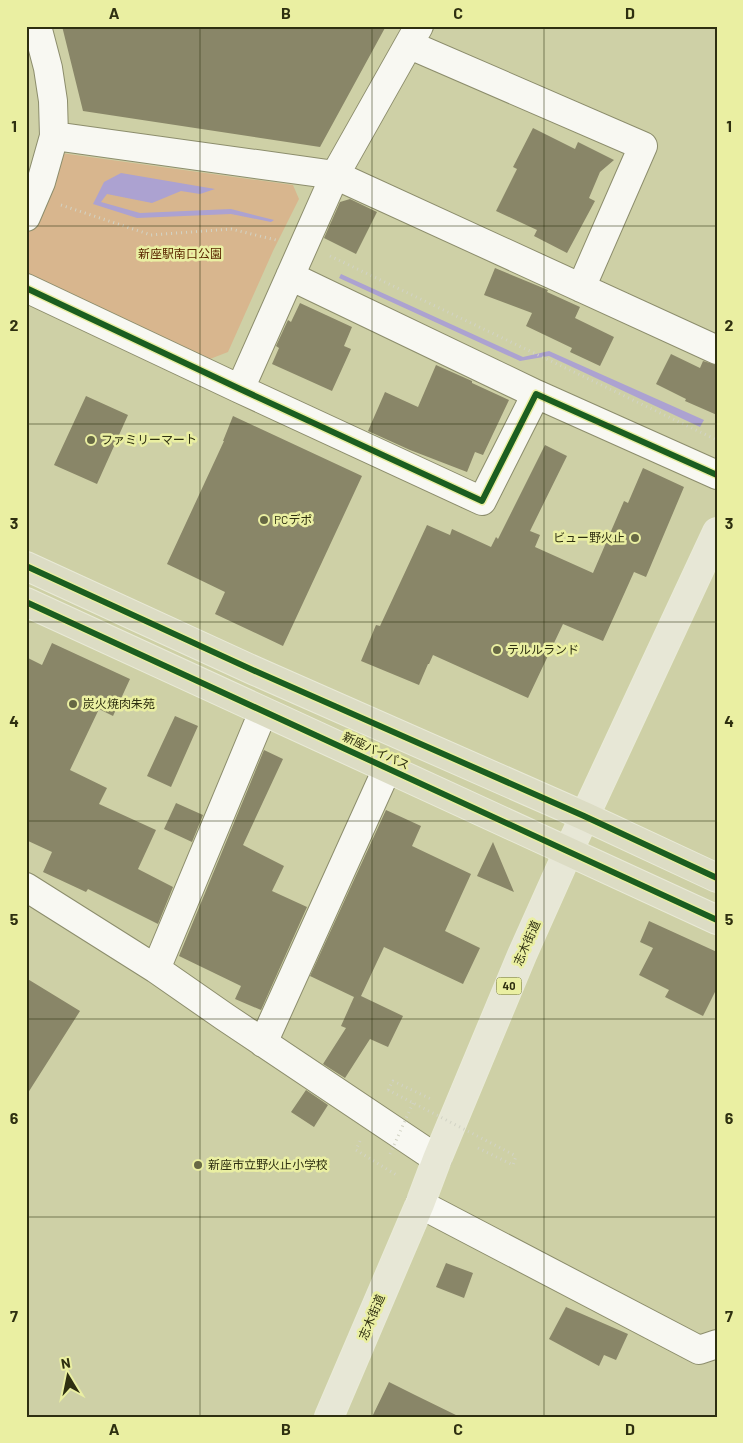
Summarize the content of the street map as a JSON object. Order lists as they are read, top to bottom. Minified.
{"streets":{"highway":["新座バイパス"],"main road":["志木街道","40"]},"crossings":[["新座バイパス","志木街道"]],"parks":["新座駅南口公園"],"places":["ファミリーマート","PCデポ","ビュー野火止","テルルランド","炭火焼肉朱苑","新座市立野火止小学校"],"north":"top","grid":{"columns":["A","B","C","D"],"rows":["1","2","3","4","5","6","7"]}}
